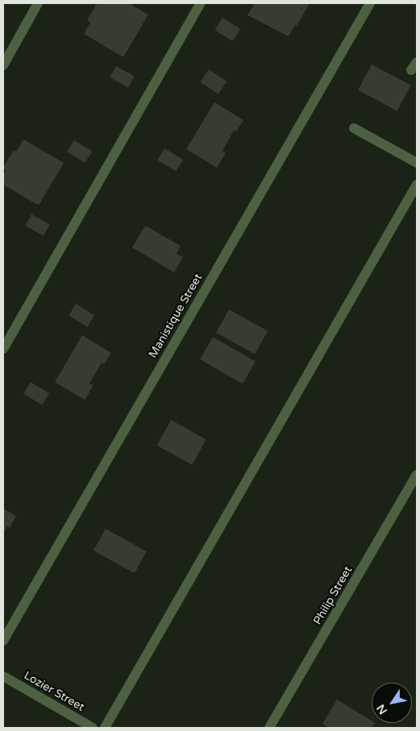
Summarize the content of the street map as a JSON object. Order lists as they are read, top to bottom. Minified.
{"streets":{"street":["Manistique Street","Philip Street","Lozier Street"]},"north":"bottom left"}
